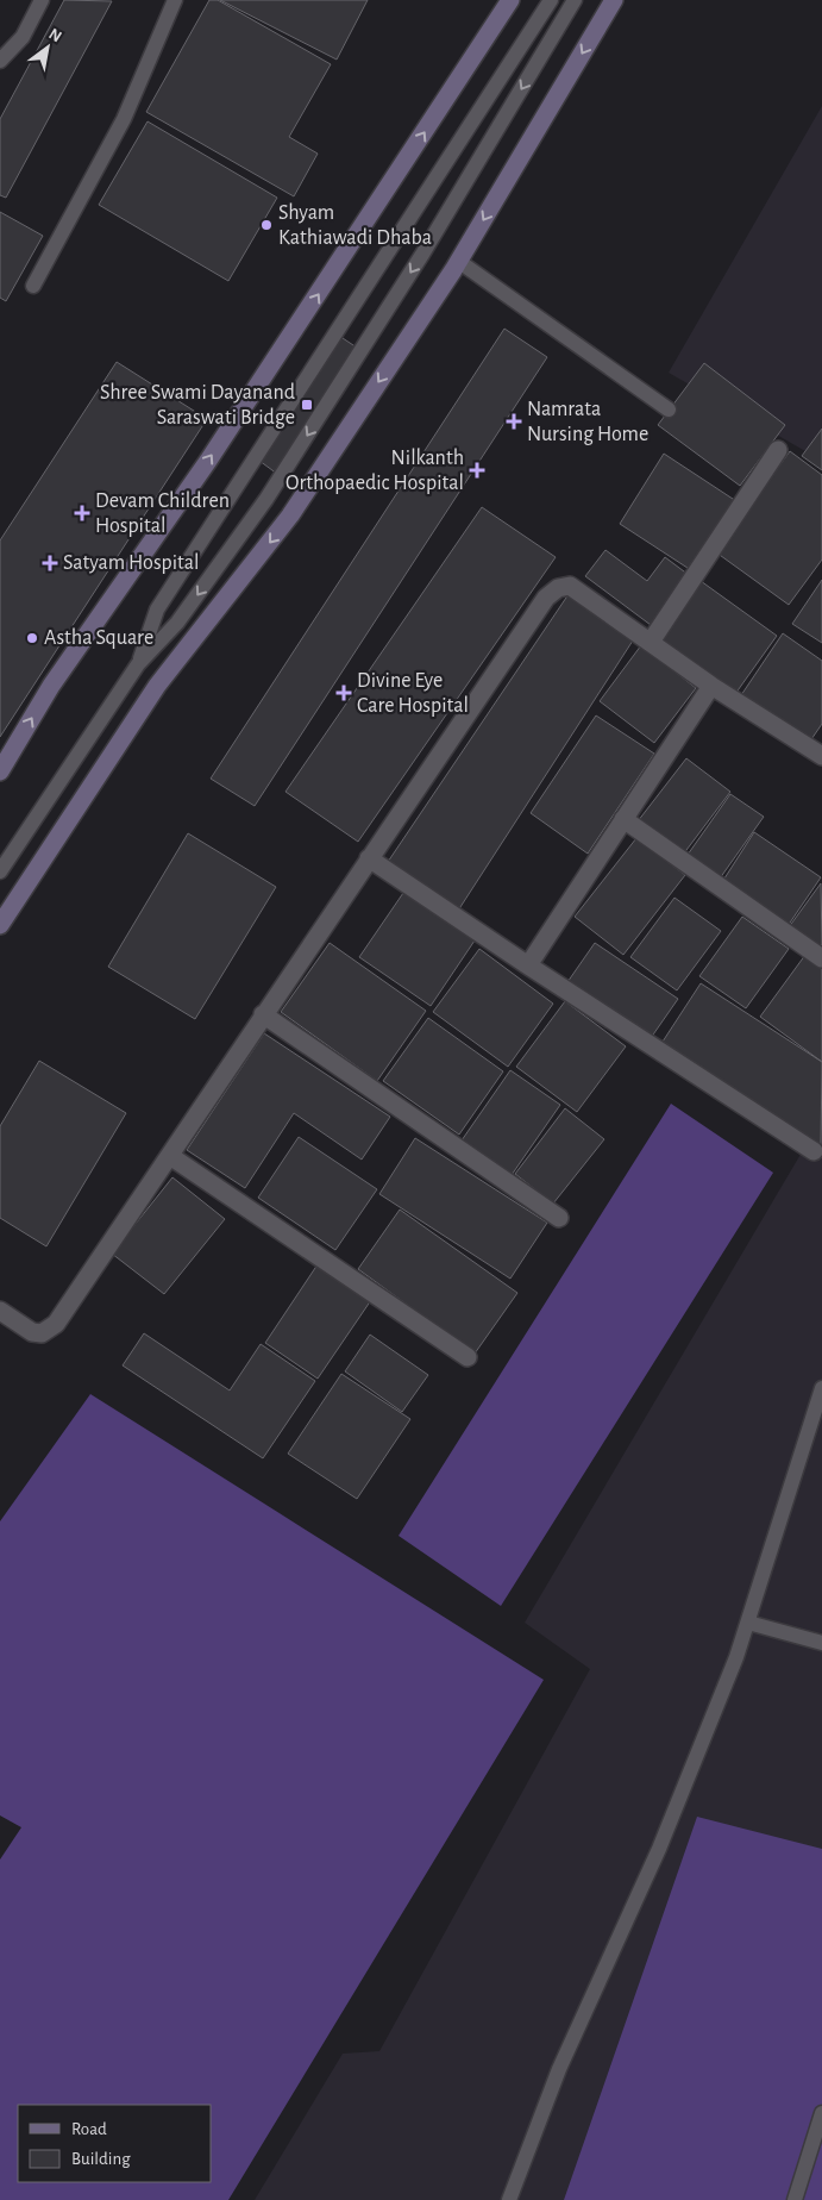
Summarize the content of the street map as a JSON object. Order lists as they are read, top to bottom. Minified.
{"places":{"other":["Shyam Kathiawadi Dhaba","Astha Square"],"transit":["Shree Swami Dayanand Saraswati Bridge"],"health":["Namrata Nursing Home","Nilkanth Orthopaedic Hospital","Devam Children Hospital","Satyam Hospital","Divine Eye Care Hospital"]},"legend":["Road","Building"],"north":"top right"}
